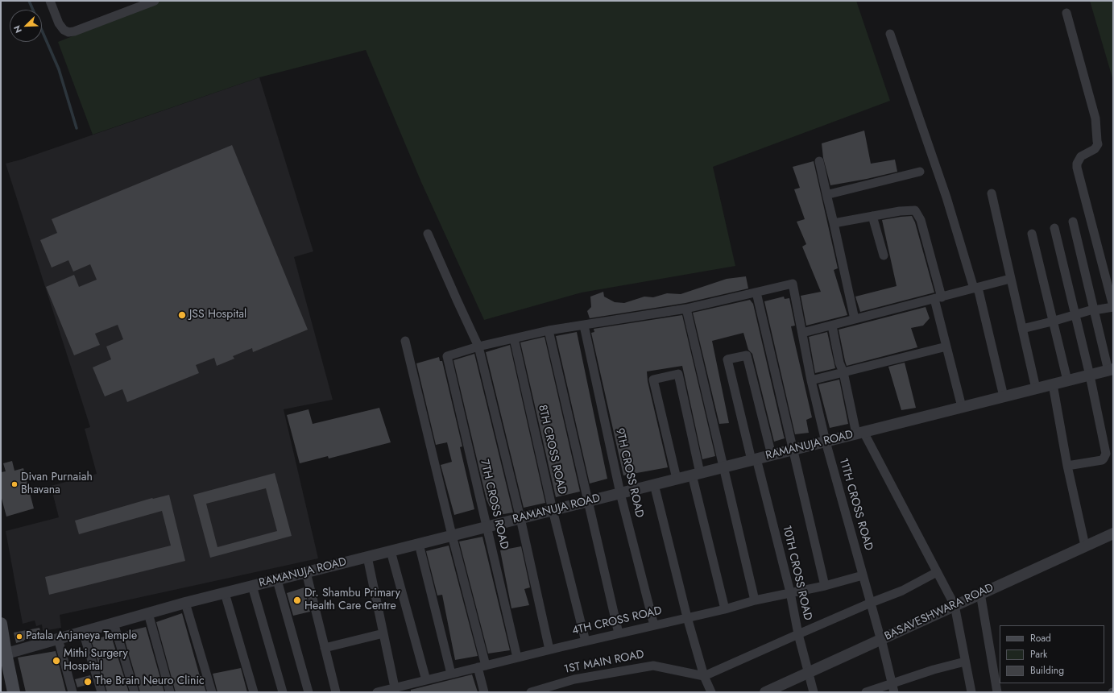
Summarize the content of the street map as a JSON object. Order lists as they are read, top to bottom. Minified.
{"streets":{"street":["RAMANUJA ROAD","8TH CROSS ROAD","9TH CROSS ROAD","7TH CROSS ROAD","11TH CROSS ROAD","10TH CROSS ROAD","BASAVESHWARA ROAD","4TH CROSS ROAD","1ST MAIN ROAD"]},"crossings":[["RAMANUJA ROAD","8TH CROSS ROAD"],["RAMANUJA ROAD","9TH CROSS ROAD"],["RAMANUJA ROAD","7TH CROSS ROAD"],["RAMANUJA ROAD","11TH CROSS ROAD"],["RAMANUJA ROAD","10TH CROSS ROAD"],["8TH CROSS ROAD","4TH CROSS ROAD"],["9TH CROSS ROAD","4TH CROSS ROAD"],["7TH CROSS ROAD","4TH CROSS ROAD"],["11TH CROSS ROAD","BASAVESHWARA ROAD"],["11TH CROSS ROAD","4TH CROSS ROAD"],["10TH CROSS ROAD","BASAVESHWARA ROAD"],["10TH CROSS ROAD","4TH CROSS ROAD"]],"places":["JSS Hospital","Divan Purnaiah Bhavana","Dr. Shambu Primary Health Care Centre","Patala Anjaneya Temple","Mithi Surgery Hospital","The Brain Neuro Clinic"],"legend":["Road","Park","Building"],"north":"bottom left"}
